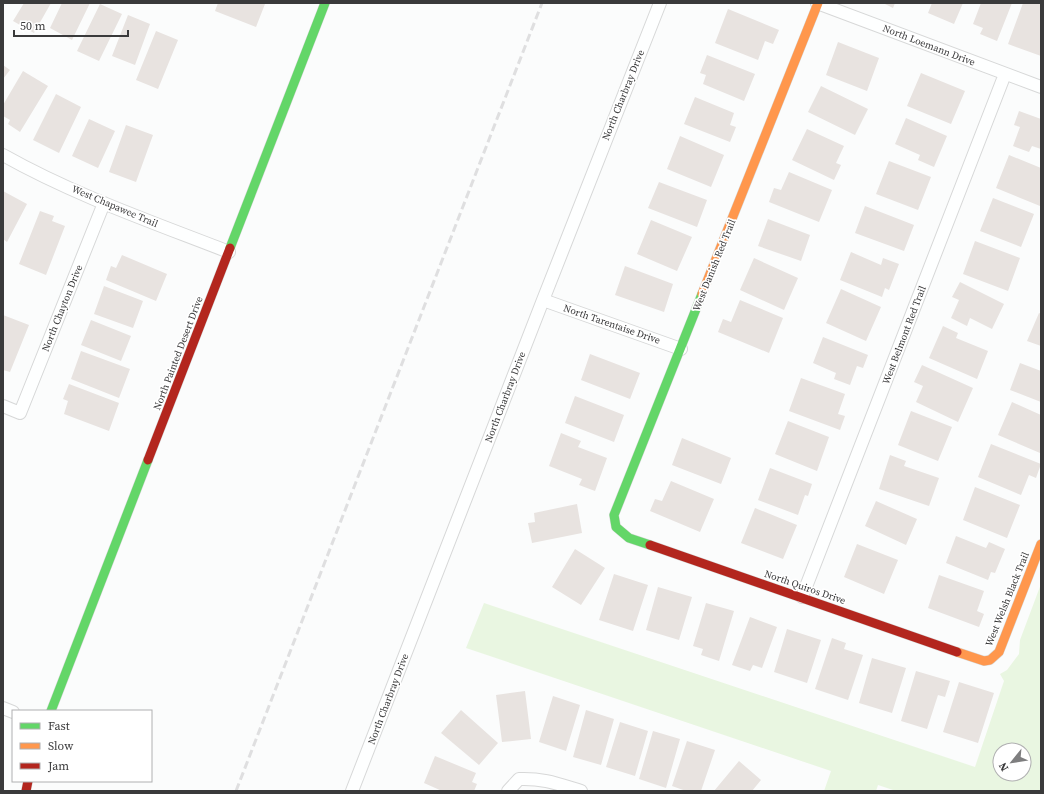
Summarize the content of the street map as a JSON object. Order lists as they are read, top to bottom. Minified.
{"streets":{"street":["North Loemann Drive","North Charbray Drive","West Chapawee Trail","West Danish Red Trail","North Chayton Drive","North Tarentaise Drive","West Belmont Red Trail","North Painted Desert Drive","North Quiros Drive","West Welsh Black Trail"]},"crossings":[["North Loemann Drive","West Danish Red Trail"],["North Loemann Drive","West Belmont Red Trail"],["North Charbray Drive","North Tarentaise Drive"],["West Chapawee Trail","North Chayton Drive"],["West Chapawee Trail","North Painted Desert Drive"],["West Danish Red Trail","North Tarentaise Drive"],["West Danish Red Trail","North Quiros Drive"],["West Belmont Red Trail","North Quiros Drive"],["North Quiros Drive","West Welsh Black Trail"]],"legend":["Fast","Slow","Jam"],"scale_bar":"50 m","north":"bottom left"}
